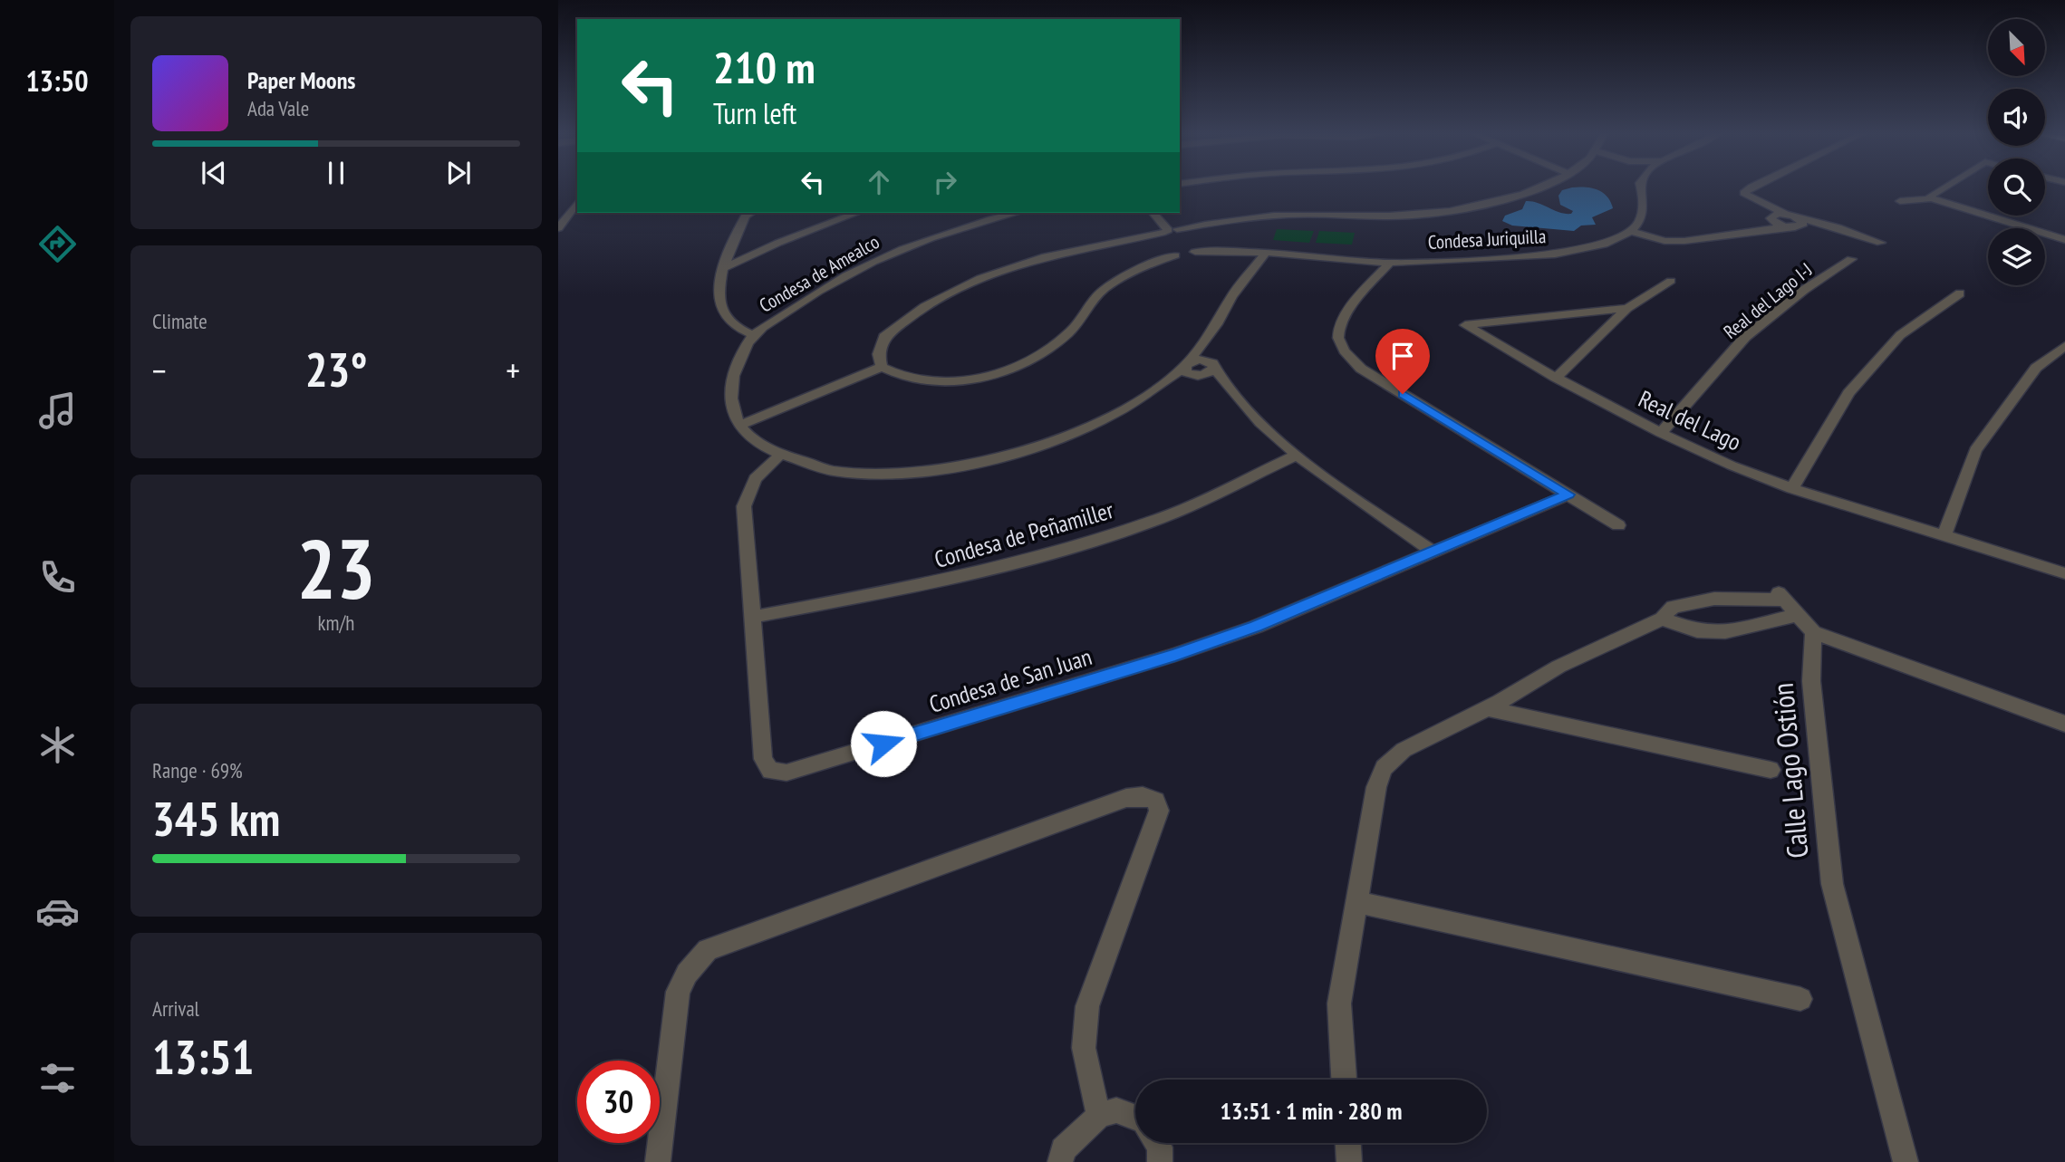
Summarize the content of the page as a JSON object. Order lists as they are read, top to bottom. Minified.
{"streets":{"street":["Condesa Juriquilla","Condesa de Amealco","Real del Lago I-J","Real del Lago","Condesa de Peñamiller","Condesa de San Juan","Calle Lago Ostión"]},"crossings":[["Real del Lago I-J","Real del Lago"],["Condesa de Peñamiller","Condesa de San Juan"]],"north":"bottom right","page":{"tabs":"13:50","turn":["210 m","Turn left"],"song":["Paper Moons","Ada Vale"],"tile":["Climate",["23","km/h"],["Range · 69%","345 km"],["Arrival","13:51"]],"heat":["−","23°","+"],"limit":"30","trip":"13:51 · 1 min · 280 m"}}
